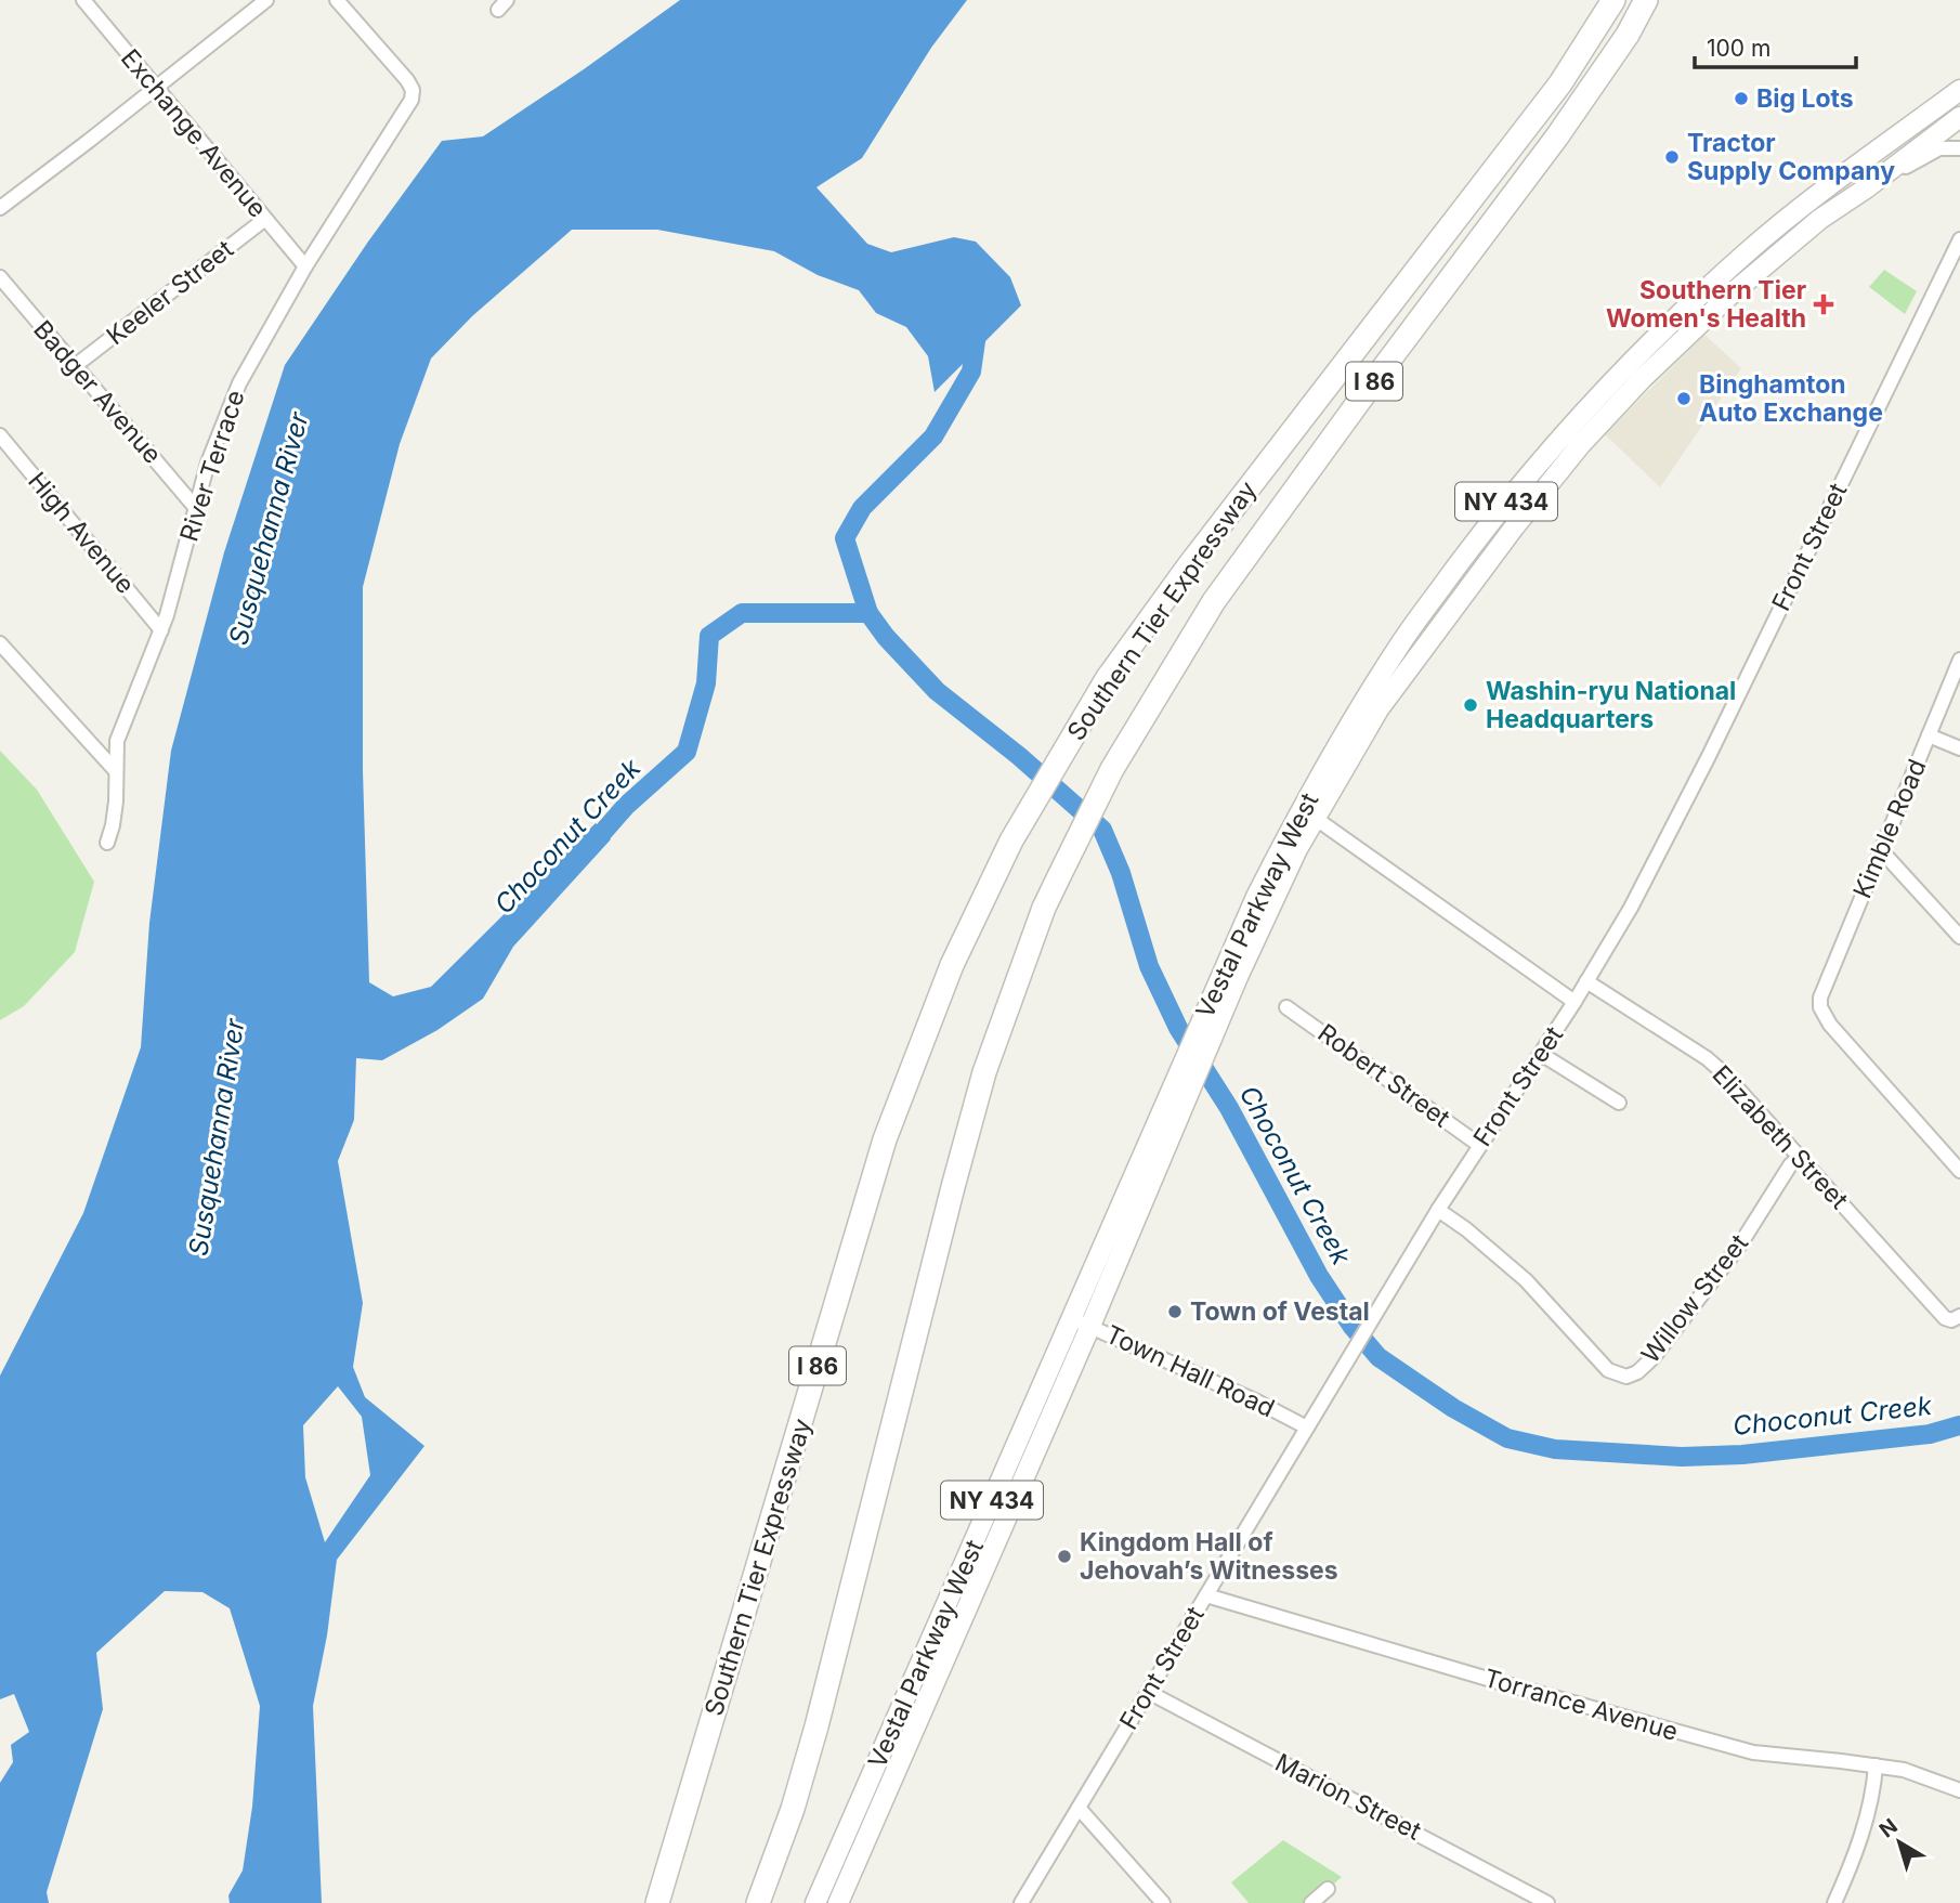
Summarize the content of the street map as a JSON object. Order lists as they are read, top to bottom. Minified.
{"streets":{"highway":["I 86","Southern Tier Expressway"],"main road":["NY 434","Vestal Parkway West"],"street":["Exchange Avenue","Keeler Street","Badger Avenue","River Terrace","High Avenue","Front Street","Kimble Road","Robert Street","Elizabeth Street","Willow Street","Town Hall Road","Torrance Avenue","Marion Street"]},"crossings":[["Exchange Avenue","Keeler Street"],["Exchange Avenue","River Terrace"],["Keeler Street","Badger Avenue"],["Badger Avenue","River Terrace"],["River Terrace","High Avenue"],["Front Street","Robert Street"],["Front Street","Elizabeth Street"],["Front Street","Willow Street"],["Front Street","Town Hall Road"],["Front Street","Torrance Avenue"],["Front Street","Marion Street"],["Vestal Parkway West","Town Hall Road"],["Elizabeth Street","Willow Street"]],"water":["Susquehanna River","Choconut Creek"],"places":{"other":["Big Lots","Tractor Supply Company","Binghamton Auto Exchange","Washin-ryu National Headquarters","Town of Vestal","Kingdom Hall of Jehovah’s Witnesses"],"health":["Southern Tier Women's Health"]},"scale_bar":"100 m","north":"top left"}
